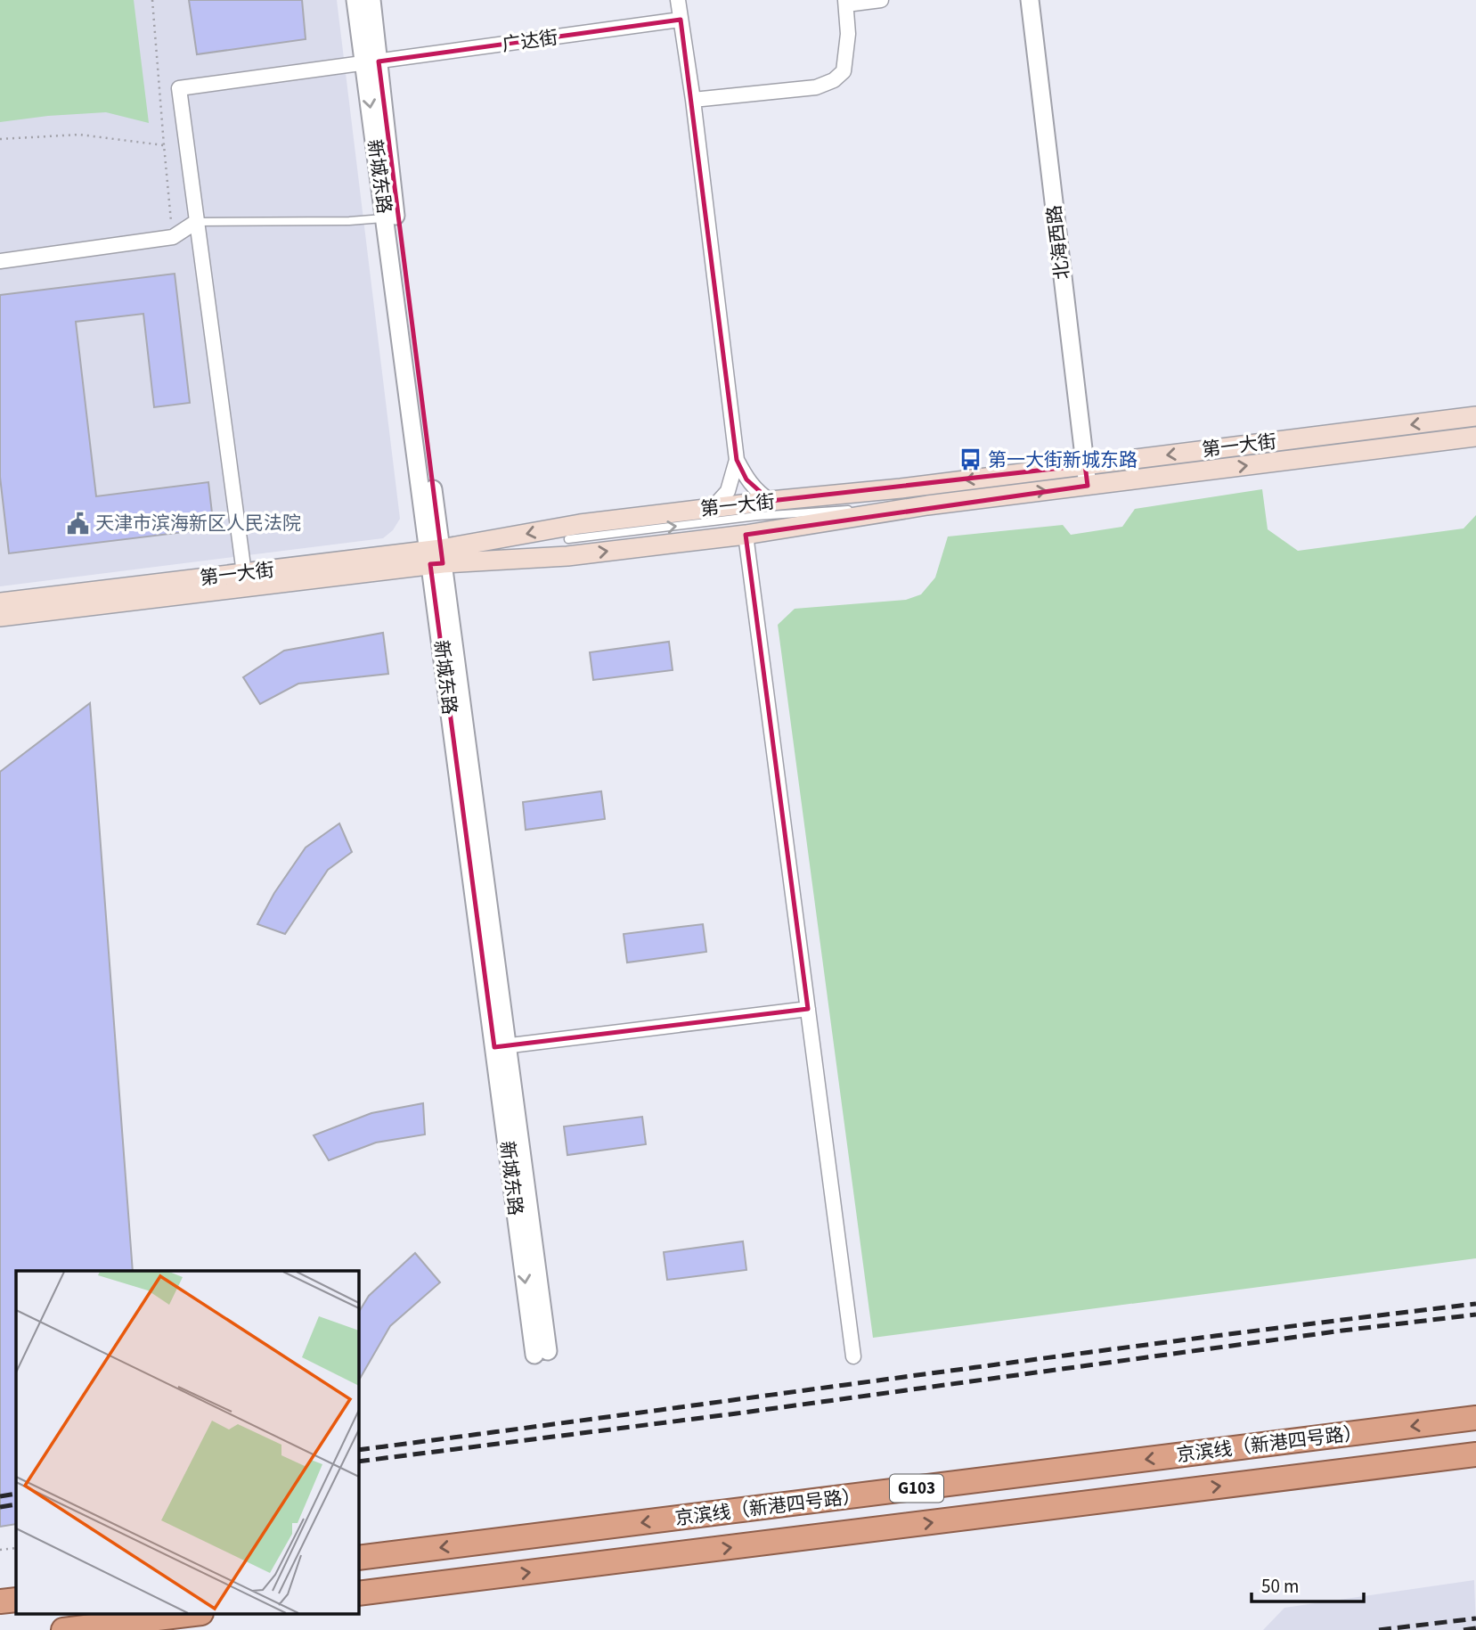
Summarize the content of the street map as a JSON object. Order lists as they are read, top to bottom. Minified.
{"streets":{"highway":["京滨线（新港四号路）","G103"],"main road":["第一大街"],"street":["广达街","新城东路","北海西路"]},"crossings":[["广达街","新城东路"],["新城东路","第一大街"],["北海西路","第一大街"]],"places":{"bus stop":["第一大街新城东路"],"public building":["天津市滨海新区人民法院"]},"scale_bar":"50 m"}
